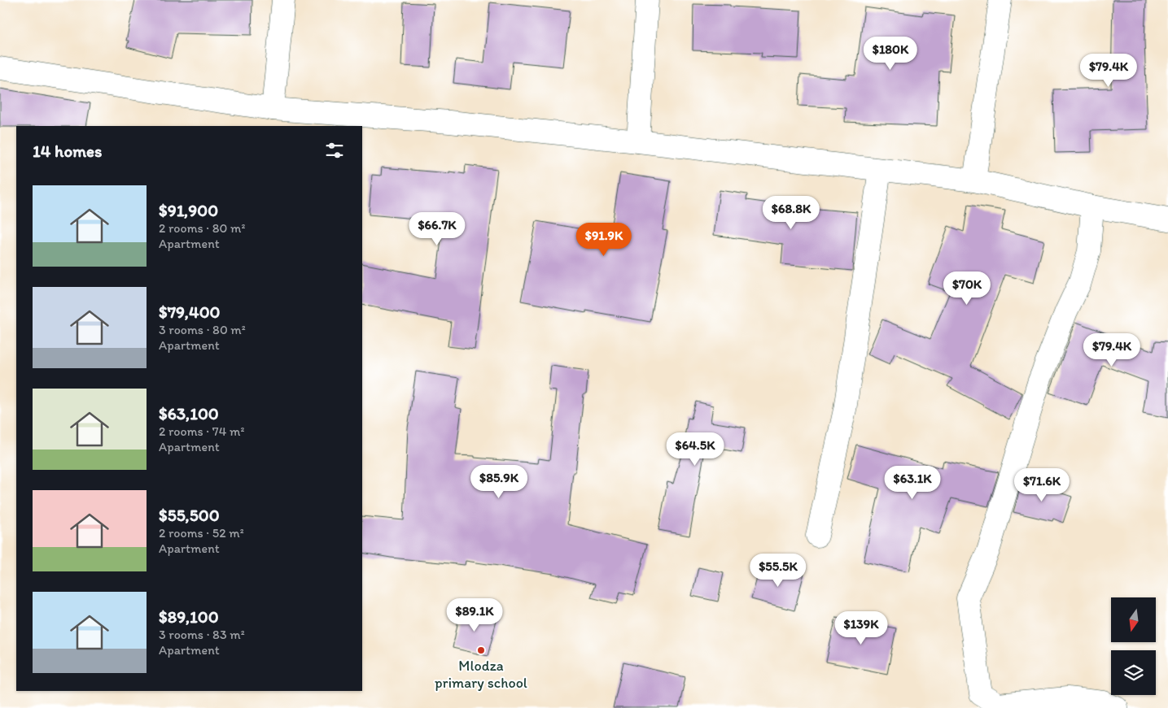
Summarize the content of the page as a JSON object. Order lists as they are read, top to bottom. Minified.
{"places":["Mlodza primary school"],"north":"bottom","page":{"price":["$180K","$79.4K","$68.8K","$66.7K","$91.9K","$70K","$79.4K","$64.5K","$85.9K","$63.1K","$71.6K","$55.5K","$89.1K","$139K"],"heading":"14 homes","list":[{"name":"$91,900","note":"2 rooms · 80 m² · Apartment"},{"name":"$79,400","note":"3 rooms · 80 m² · Apartment"},{"name":"$63,100","note":"2 rooms · 74 m² · Apartment"},{"name":"$55,500","note":"2 rooms · 52 m² · Apartment"},{"name":"$89,100","note":"3 rooms · 83 m² · Apartment"}]}}
